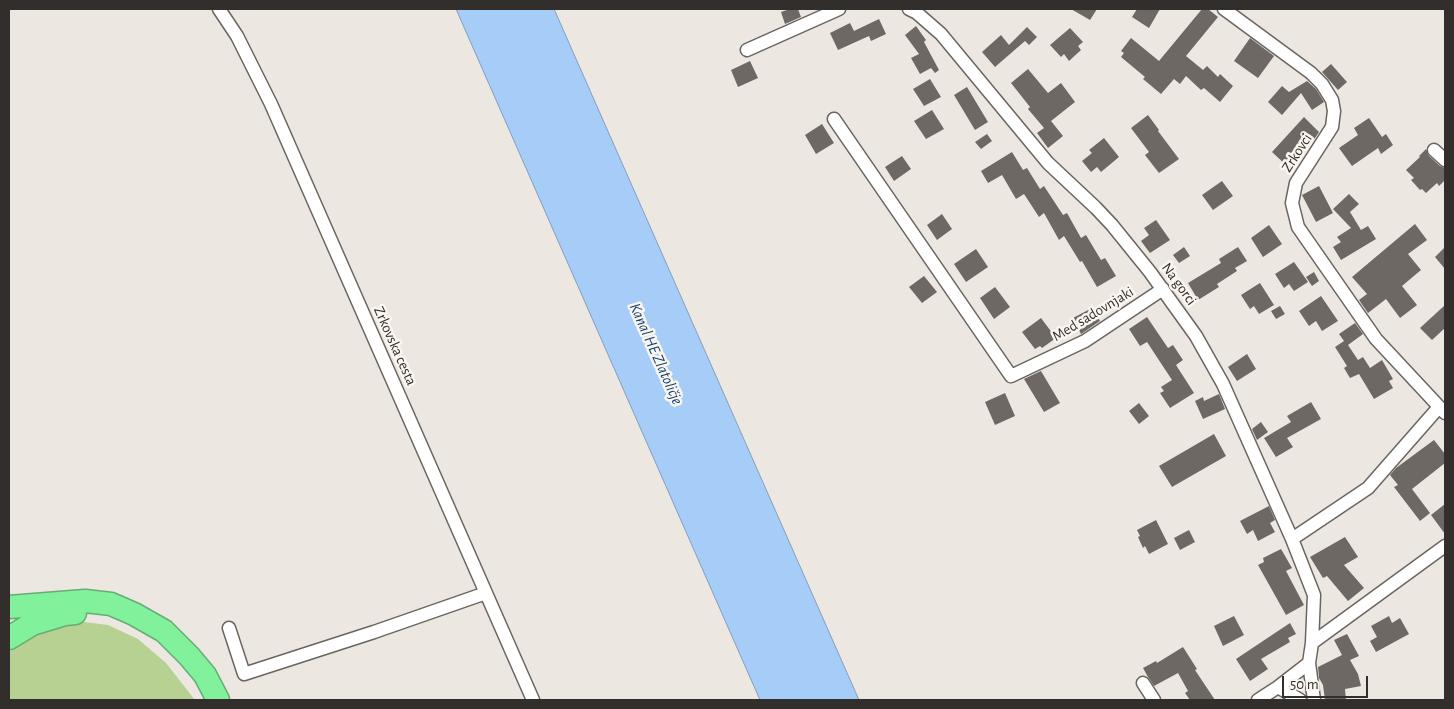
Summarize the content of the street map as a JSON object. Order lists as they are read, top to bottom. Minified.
{"streets":{"street":["Zrkovci","Na gorci","Med sadovnjaki","Zrkovska cesta"]},"crossings":[["Zrkovci","Na gorci"],["Na gorci","Med sadovnjaki"]],"water":["Kanal HE Zlatoličje"],"scale_bar":"50 m"}
